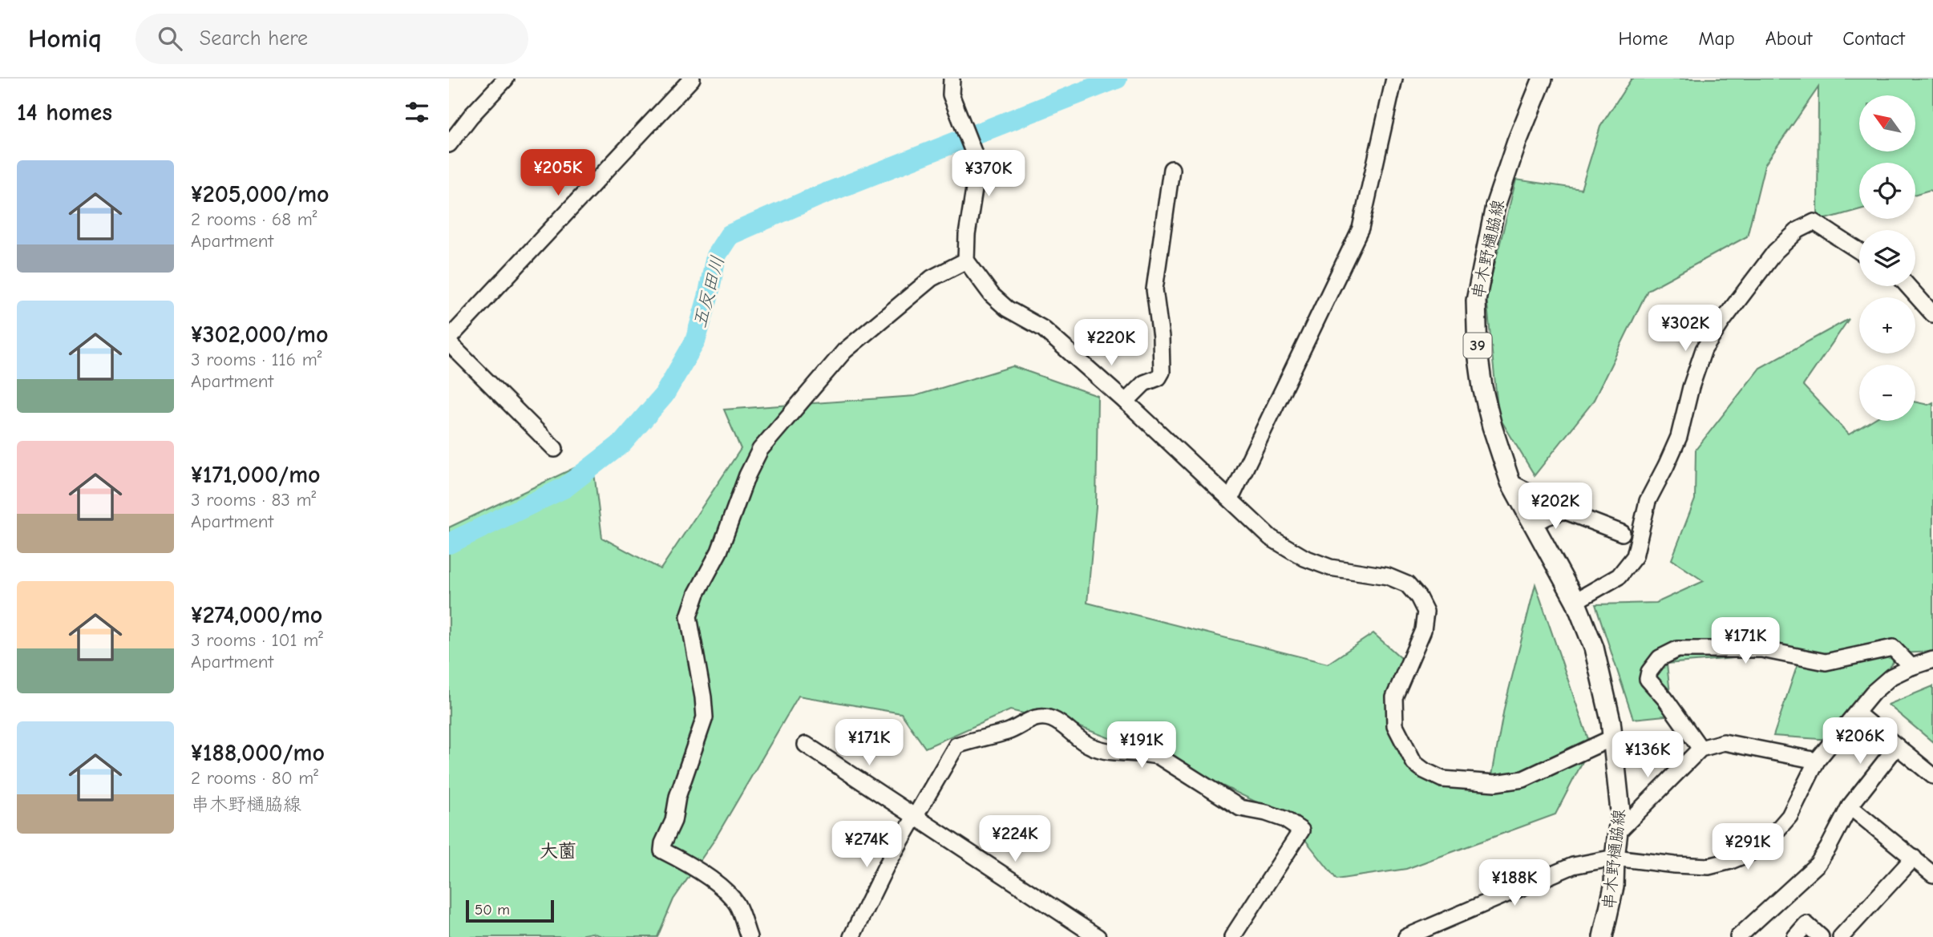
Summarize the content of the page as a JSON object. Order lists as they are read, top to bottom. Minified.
{"streets":{"main road":["串木野樋脇線","39"]},"districts":["大薗"],"water":["五反田川"],"scale_bar":"50 m","north":"top left","page":{"header":"Homiq","search":"Search here","nav":["Home","Map","About","Contact"],"heading":"14 homes","map_buttons":["+","−"],"list":[{"name":"¥205,000/mo","note":"2 rooms · 68 m² · Apartment"},{"name":"¥302,000/mo","note":"3 rooms · 116 m² · Apartment"},{"name":"¥171,000/mo","note":"3 rooms · 83 m² · Apartment"},{"name":"¥274,000/mo","note":"3 rooms · 101 m² · Apartment"},{"name":"¥188,000/mo","note":"2 rooms · 80 m² · 串木野樋脇線"}],"price":["¥205K","¥370K","¥302K","¥220K","¥202K","¥171K","¥206K","¥171K","¥191K","¥136K","¥224K","¥274K","¥291K","¥188K"],"scale":"50 m"}}
